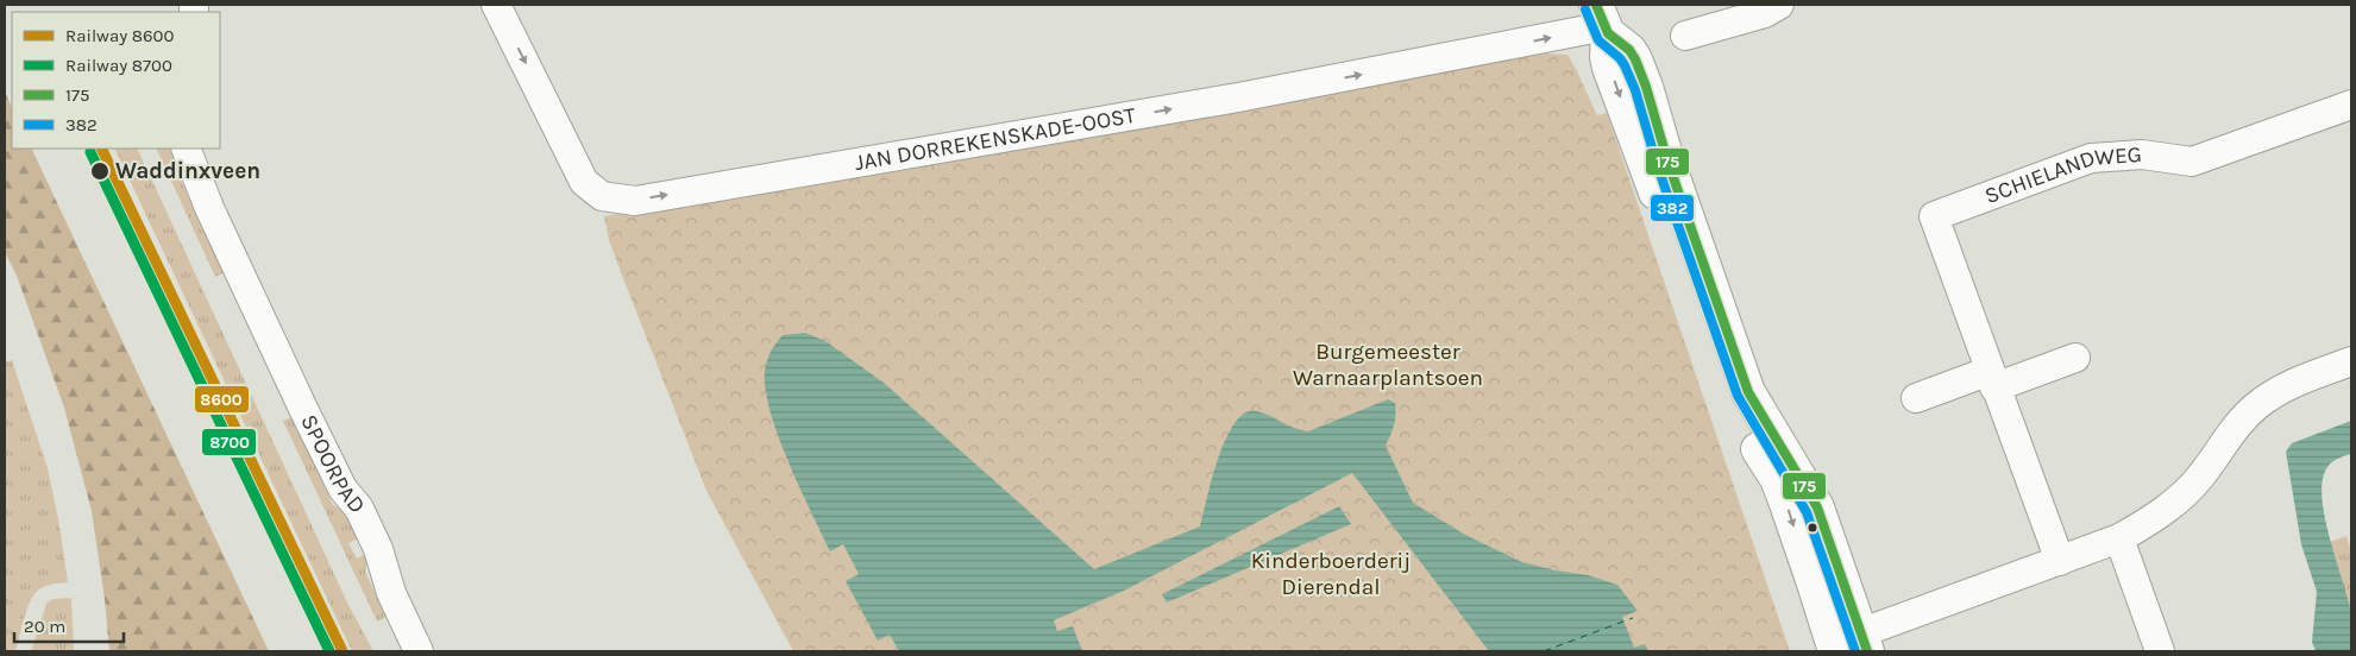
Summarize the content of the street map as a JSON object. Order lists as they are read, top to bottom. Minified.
{"streets":{"street":["JAN DORREKENSKADE-OOST","SCHIELANDWEG","SPOORPAD"]},"one_way":["JAN DORREKENSKADE-OOST"],"parks":["Burgemeester Warnaarplantsoen","Kinderboerderij Dierendal"],"places":["Waddinxveen"],"lines":["transit line 175","transit line 382","rail line 8600","rail line 8700"],"legend":["Railway 8600","Railway 8700","175","382"],"scale_bar":"20 m"}
